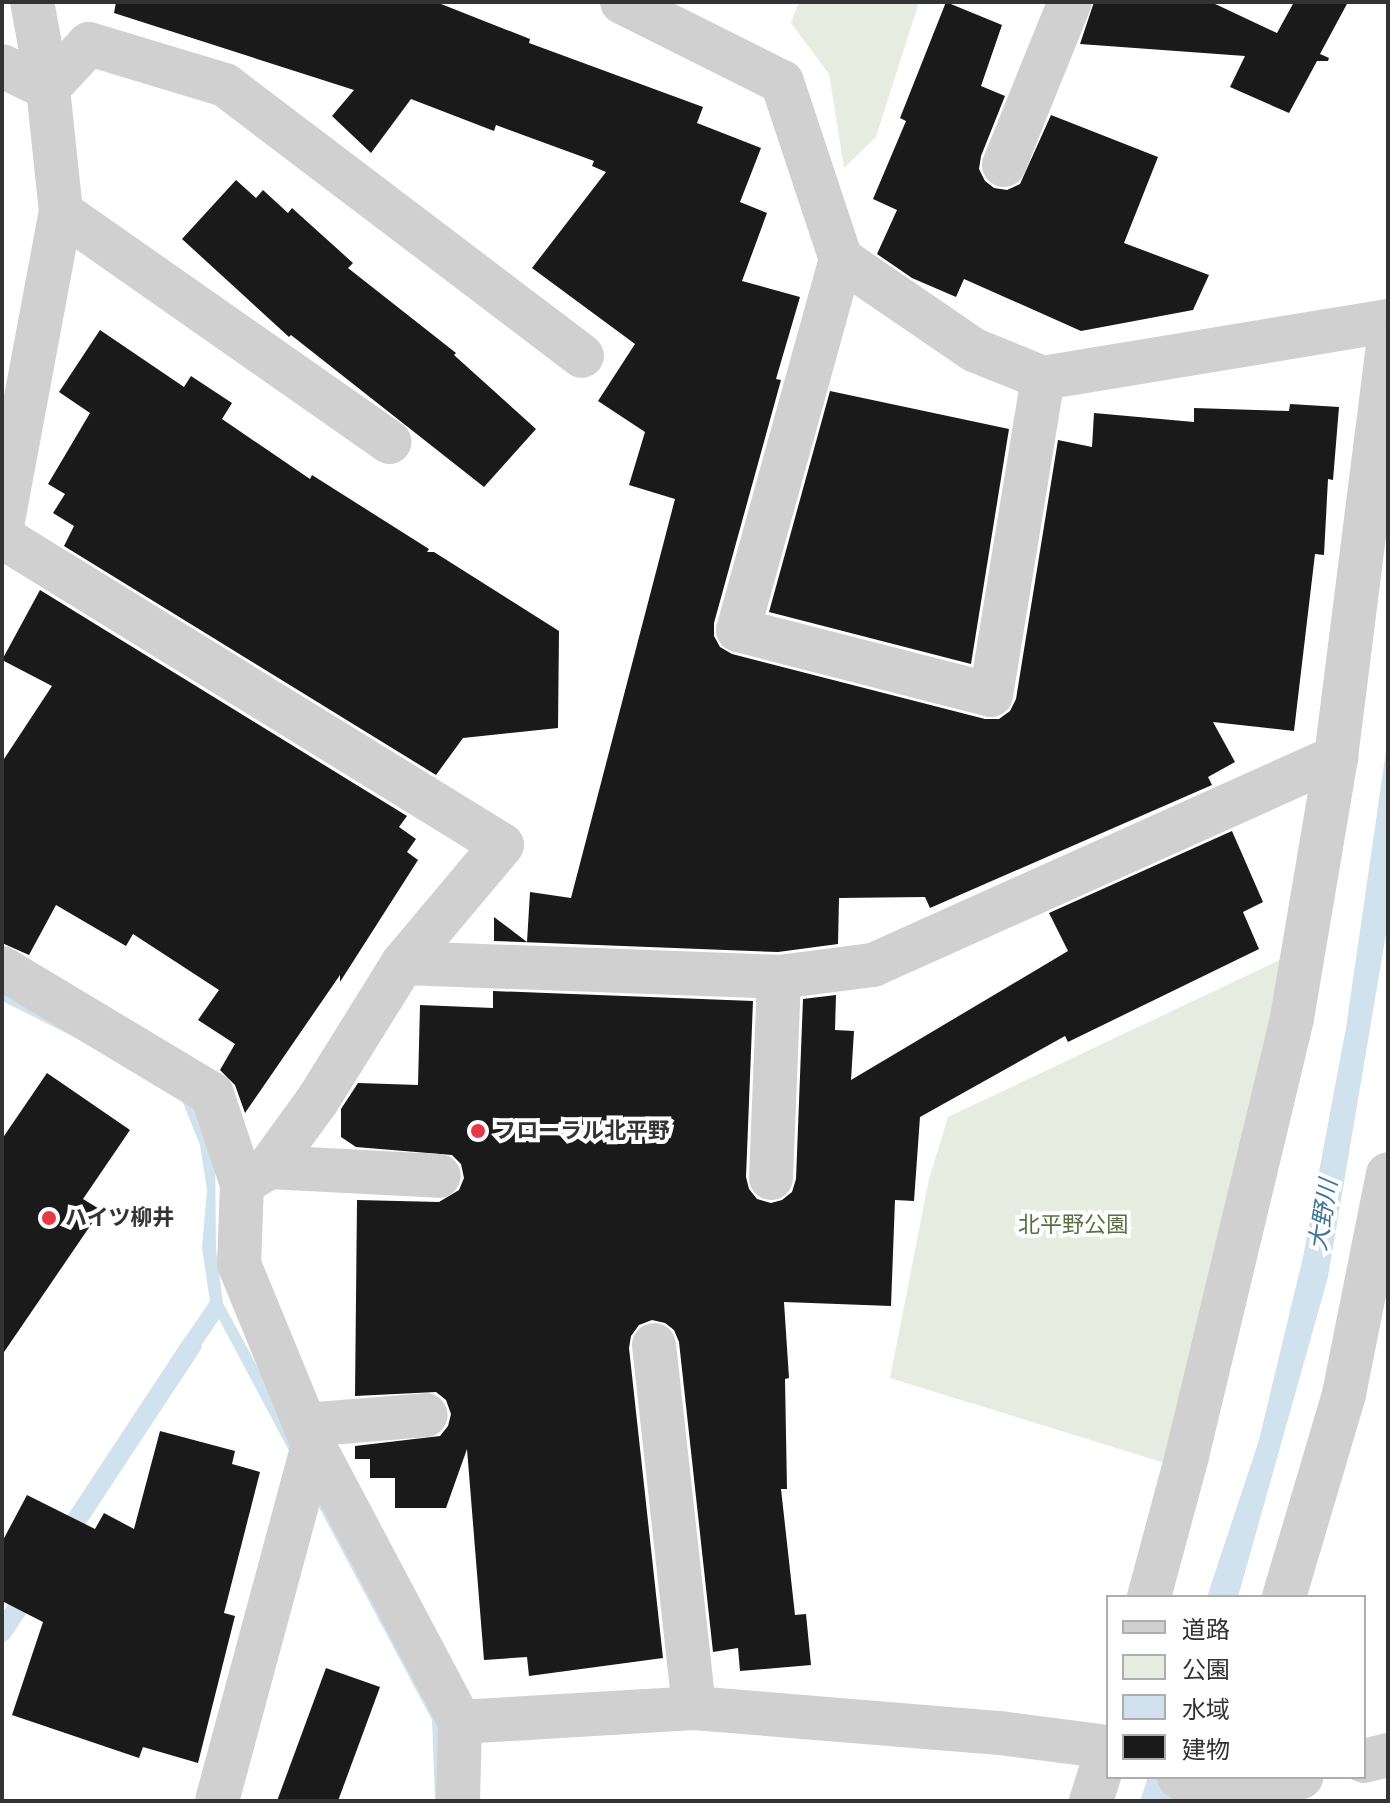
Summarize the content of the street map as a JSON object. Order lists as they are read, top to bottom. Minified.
{"water":["大野川"],"parks":["北平野公園"],"places":["フローラル北平野","ハイツ柳井"],"legend":["道路","公園","水域","建物"]}
